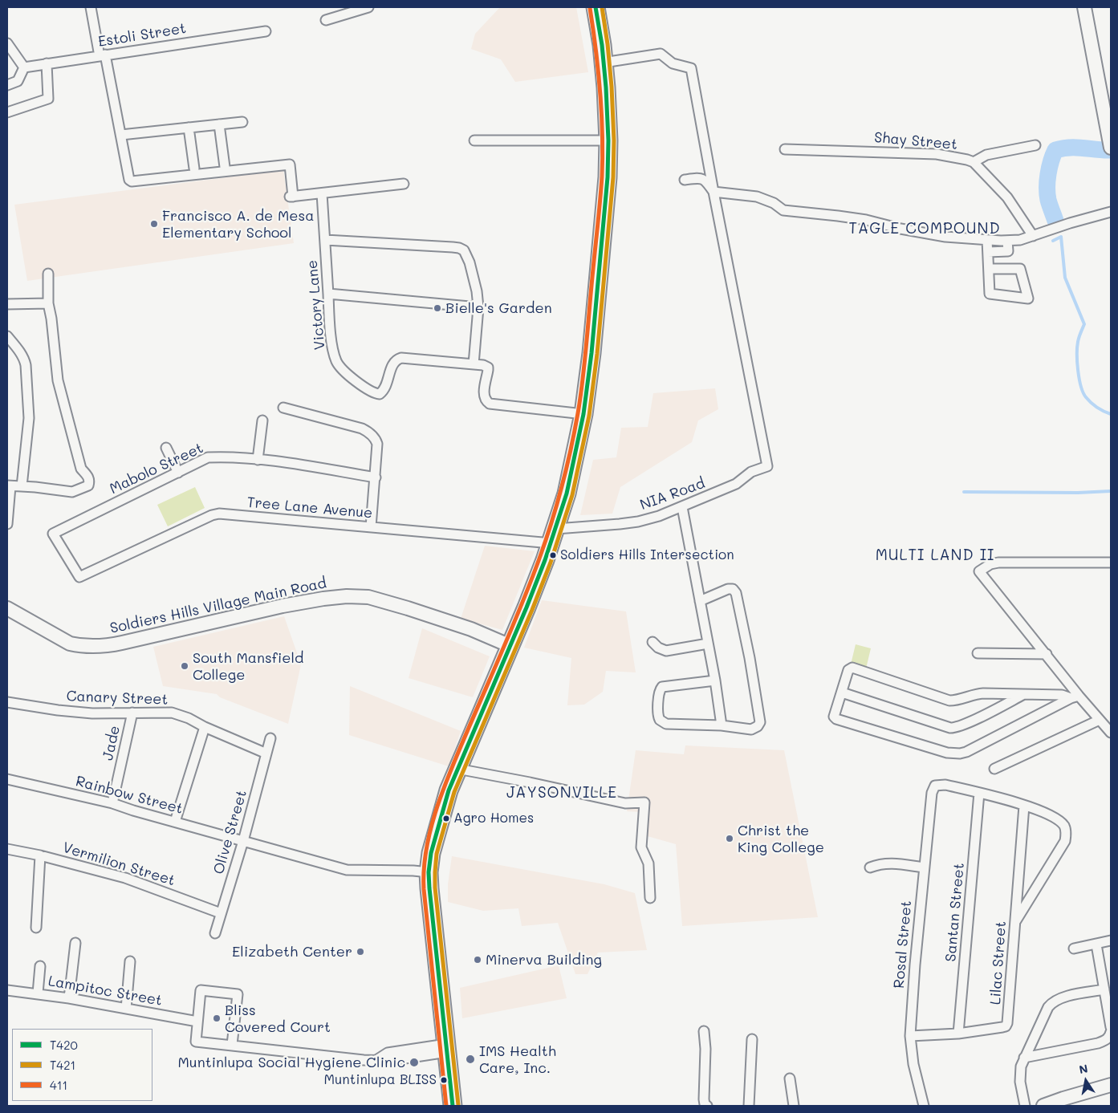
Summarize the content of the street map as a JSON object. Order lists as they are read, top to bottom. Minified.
{"streets":{"street":["Estoli Street","Shay Street","Victory Lane","Mabolo Street","NIA Road","Tree Lane Avenue","Soldiers Hills Village Main Road","Canary Street","Jade","Rainbow Street","Olive Street","Vermilion Street","Santan Street","Rosal Street","Lilac Street","Lampitoc Street"]},"crossings":[["Mabolo Street","Tree Lane Avenue"],["NIA Road","Tree Lane Avenue"],["Canary Street","Jade"],["Canary Street","Olive Street"],["Jade","Rainbow Street"],["Rainbow Street","Olive Street"],["Olive Street","Vermilion Street"],["Santan Street","Rosal Street"],["Santan Street","Lilac Street"],["Rosal Street","Lilac Street"]],"districts":["TAGLE COMPOUND","MULTI LAND II","JAYSONVILLE"],"places":["Francisco A. de Mesa Elementary School","Bielle's Garden","Soldiers Hills Intersection","South Mansfield College","Agro Homes","Christ the King College","Elizabeth Center","Minerva Building","Bliss Covered Court","IMS Health Care, Inc.","Muntinlupa Social Hygiene Clinic","Muntinlupa BLISS"],"lines":["transit line T420","transit line T421","transit line 411"],"legend":["T420","T421","411"],"north":"top"}
